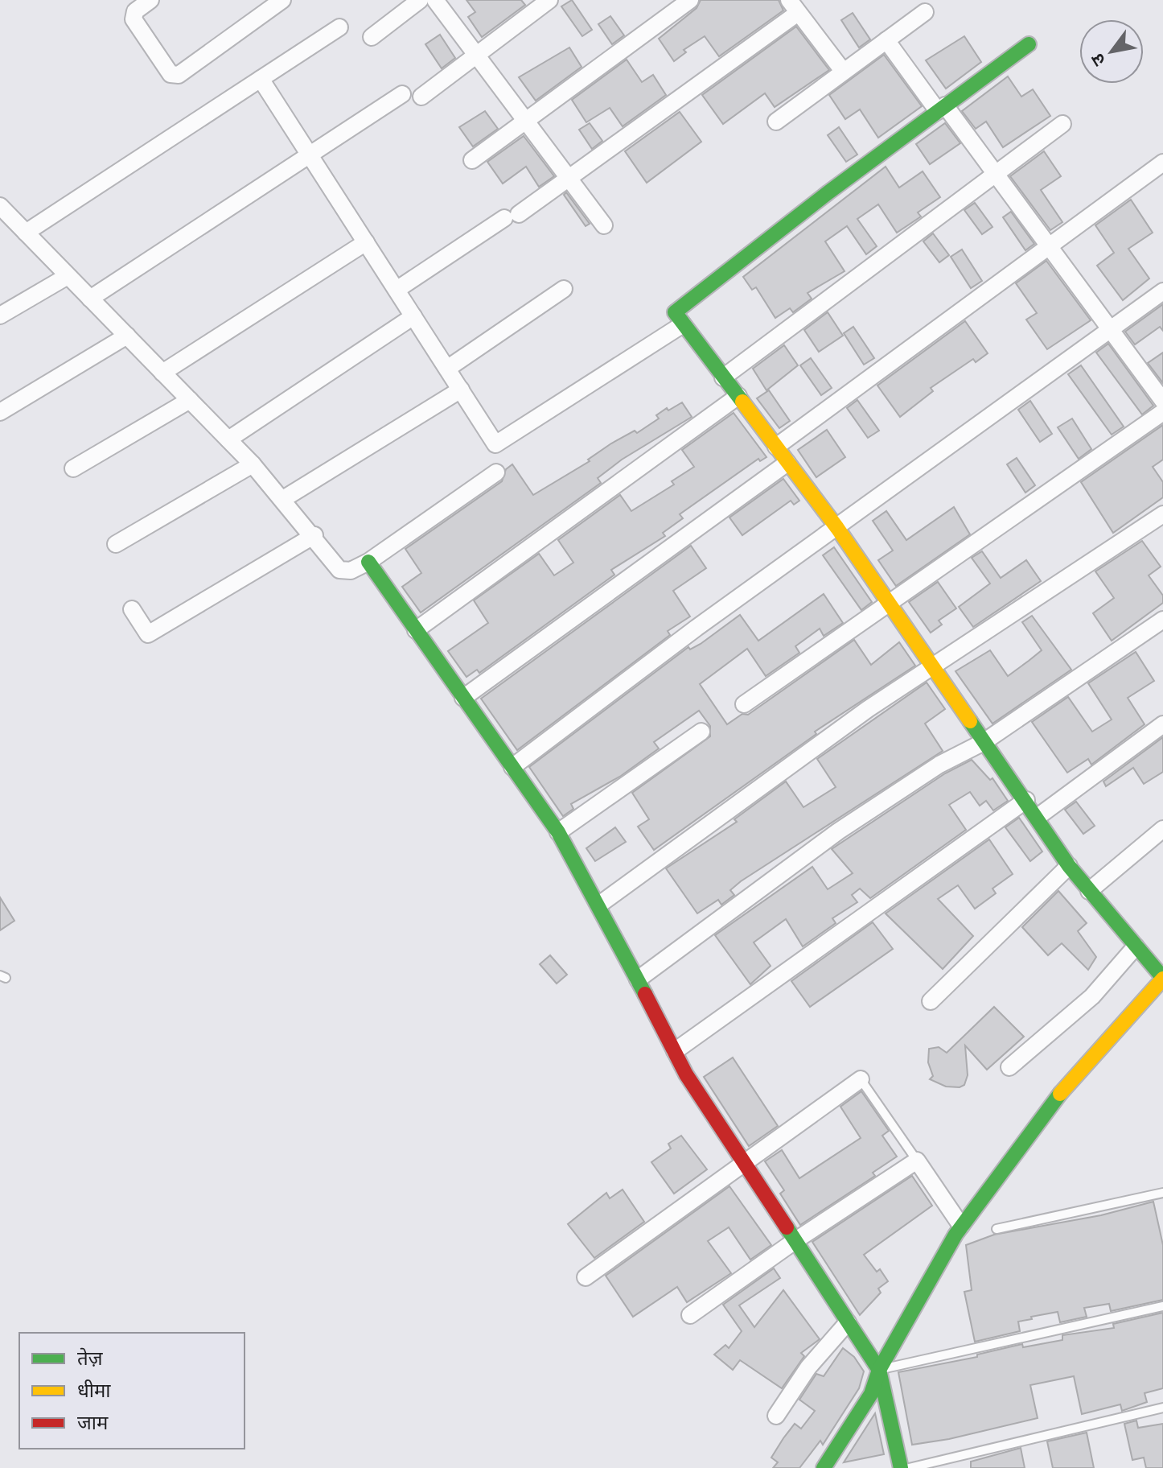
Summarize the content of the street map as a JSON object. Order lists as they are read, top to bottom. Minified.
{"legend":["तेज़","धीमा","जाम"],"north":"bottom left"}
